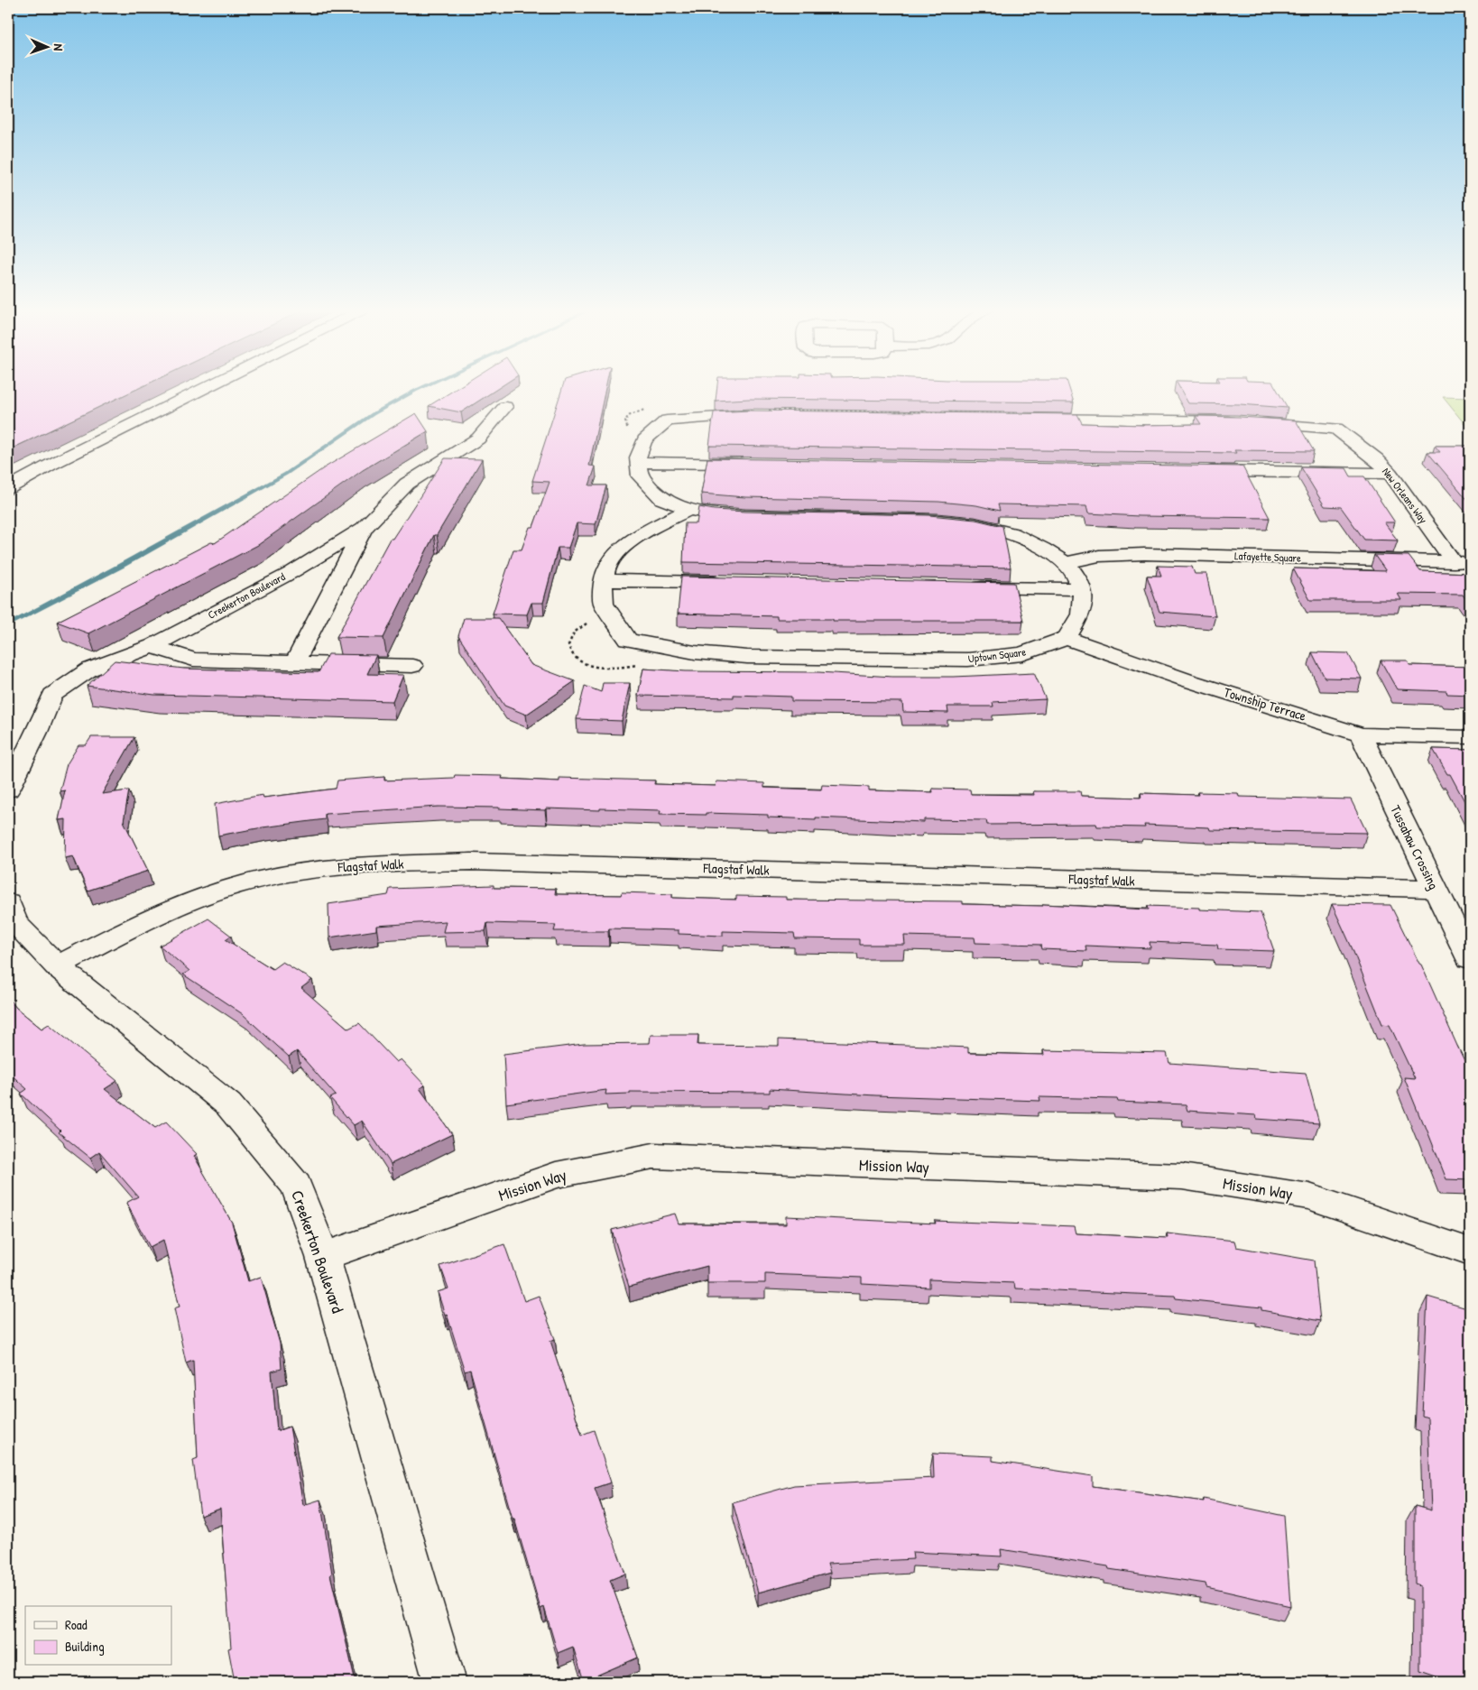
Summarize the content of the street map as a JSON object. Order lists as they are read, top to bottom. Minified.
{"streets":{"street":["New Orleans Way","Lafayette Square","Creekerton Boulevard","Uptown Square","Township Terrace","Tussahaw Crossing","Flagstaf Walk","Mission Way"]},"crossings":[["New Orleans Way","Lafayette Square"],["Creekerton Boulevard","Flagstaf Walk"],["Creekerton Boulevard","Mission Way"],["Uptown Square","Township Terrace"],["Township Terrace","Tussahaw Crossing"],["Tussahaw Crossing","Flagstaf Walk"]],"legend":["Road","Building"],"north":"right"}
